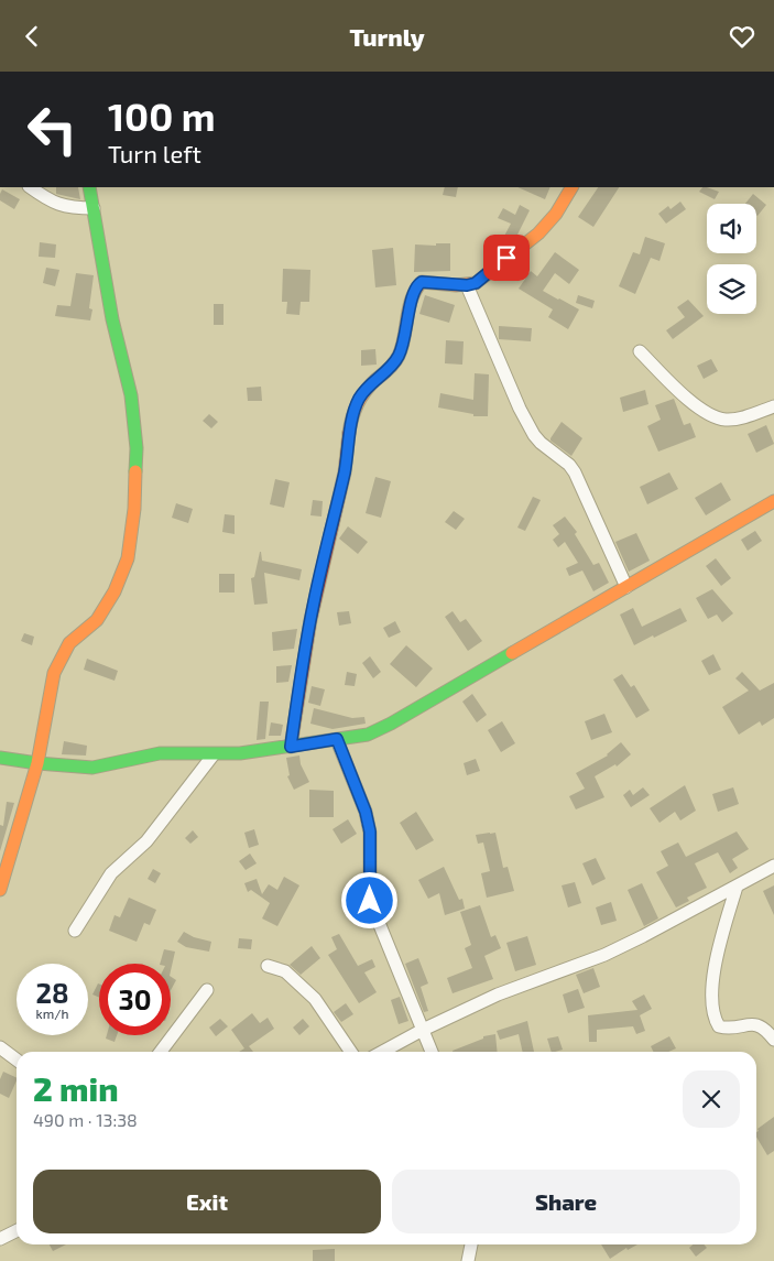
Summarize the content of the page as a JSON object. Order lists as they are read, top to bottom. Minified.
{"page":{"header":"Turnly","turn":["100 m","Turn left"],"speed":"28 km/h","limit":"30","heading":["2 min","490 m · 13:38"],"buttons":["Exit","Share"]}}
